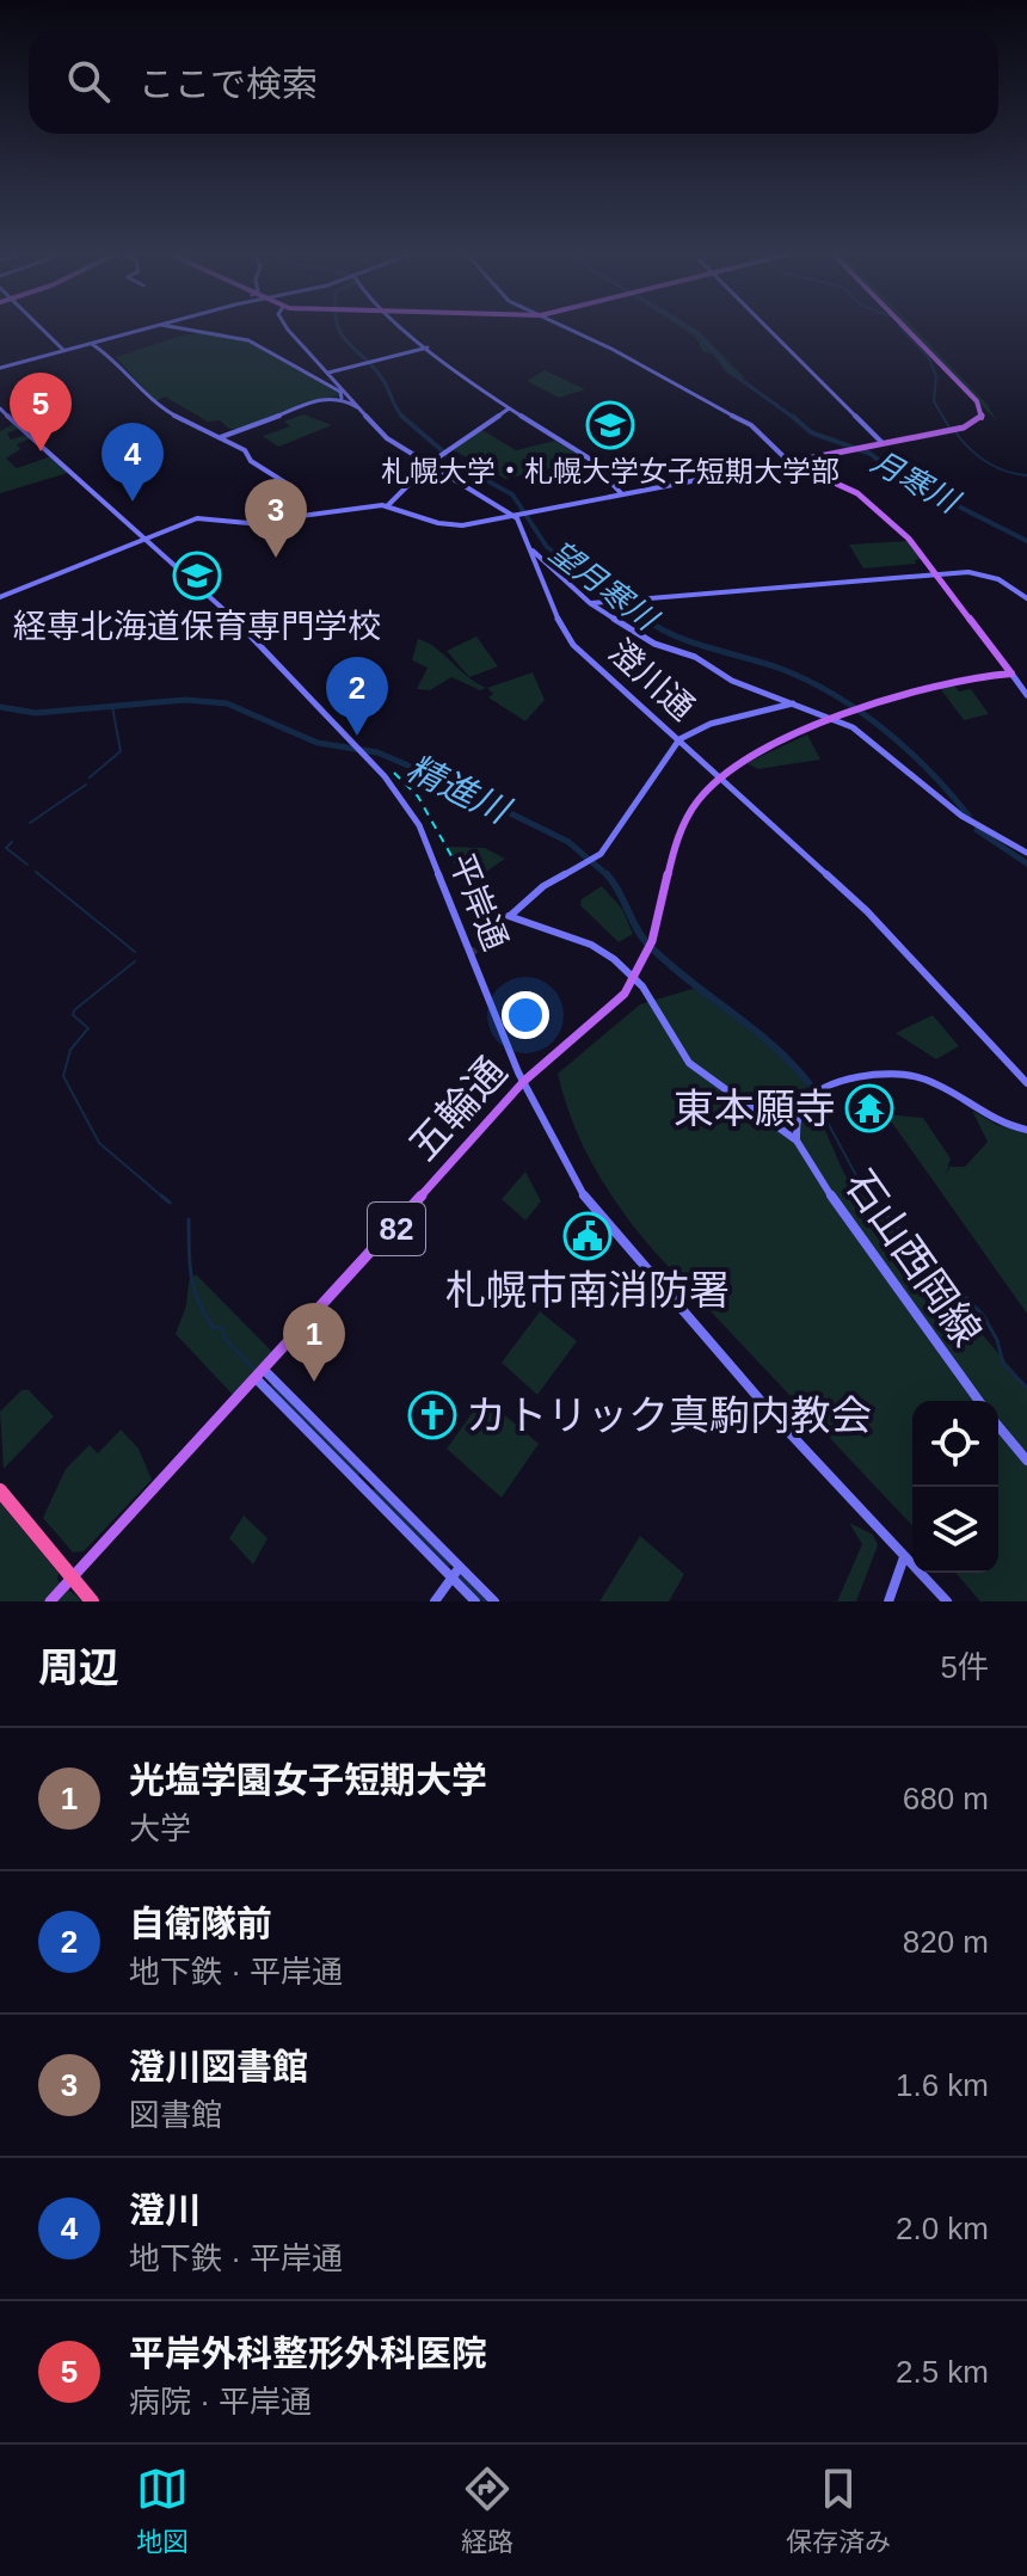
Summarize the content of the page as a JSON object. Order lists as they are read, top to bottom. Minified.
{"streets":{"main road":["五輪通","82"],"street":["澄川通","平岸通","石山西岡線"]},"crossings":[["澄川通","五輪通"],["平岸通","五輪通"]],"water":["月寒川","望月寒川","精進川"],"places":{"school or university":["札幌大学・札幌大学女子短期大学部","経専北海道保育専門学校"],"temple":["東本願寺"],"public building":["札幌市南消防署"],"church":["カトリック真駒内教会"]},"page":{"search":"ここで検索","pins":["5","4","3","2","1"],"heading":["周辺","5件"],"list":[{"mark":"1","name":"光塩学園女子短期大学","note":"大学","value":"680 m"},{"mark":"2","name":"自衛隊前","note":"地下鉄 · 平岸通","value":"820 m"},{"mark":"3","name":"澄川図書館","note":"図書館","value":"1.6 km"},{"mark":"4","name":"澄川","note":"地下鉄 · 平岸通","value":"2.0 km"},{"mark":"5","name":"平岸外科整形外科医院","note":"病院 · 平岸通","value":"2.5 km"}],"nav":["地図","経路","保存済み"]}}
